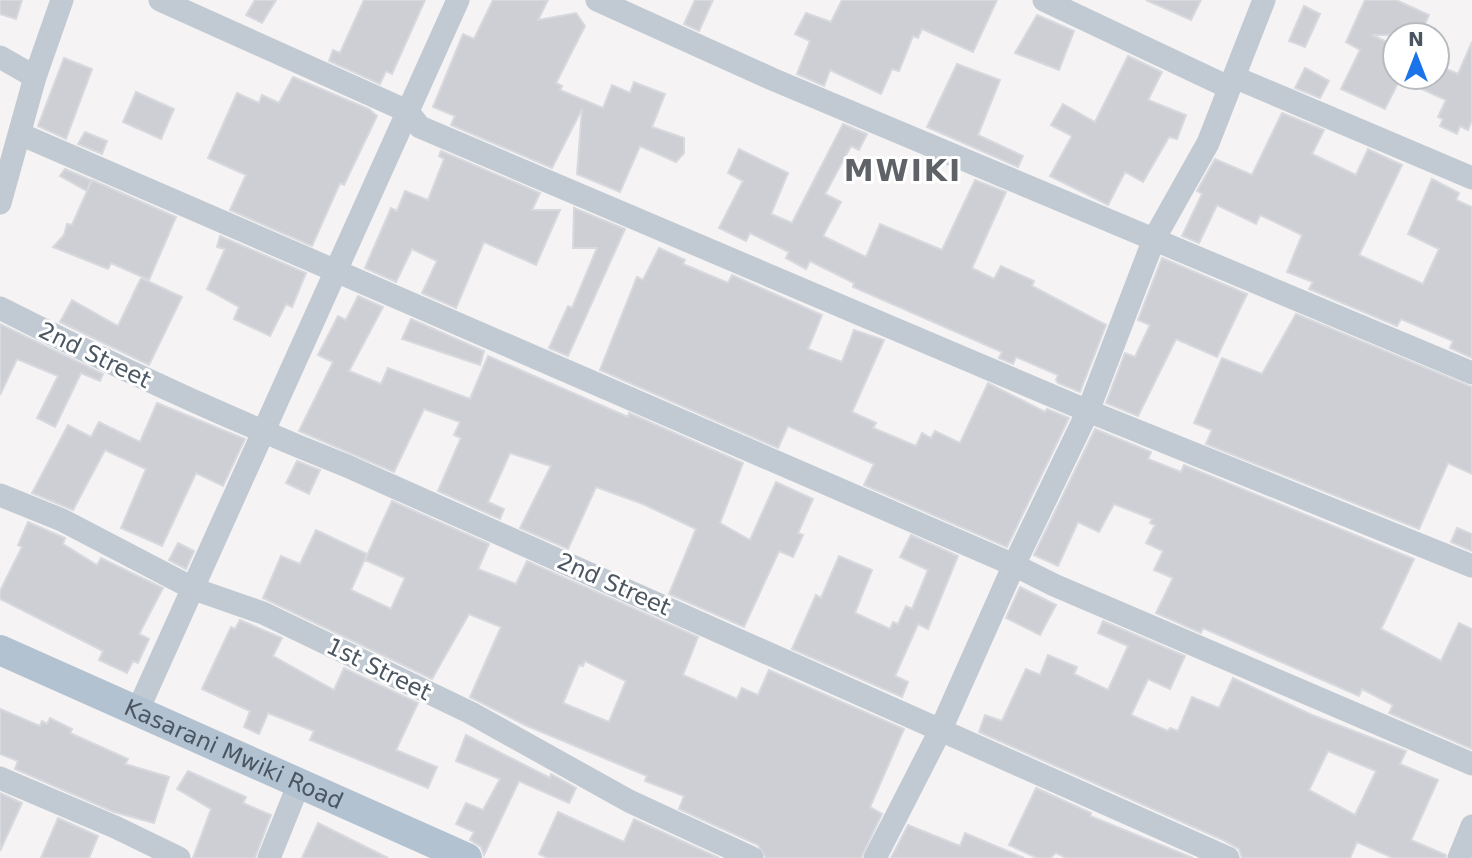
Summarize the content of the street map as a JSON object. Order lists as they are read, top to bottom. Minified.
{"streets":{"main road":["Kasarani Mwiki Road"],"street":["2nd Street","1st Street"]},"districts":["MWIKI"],"north":"top"}
